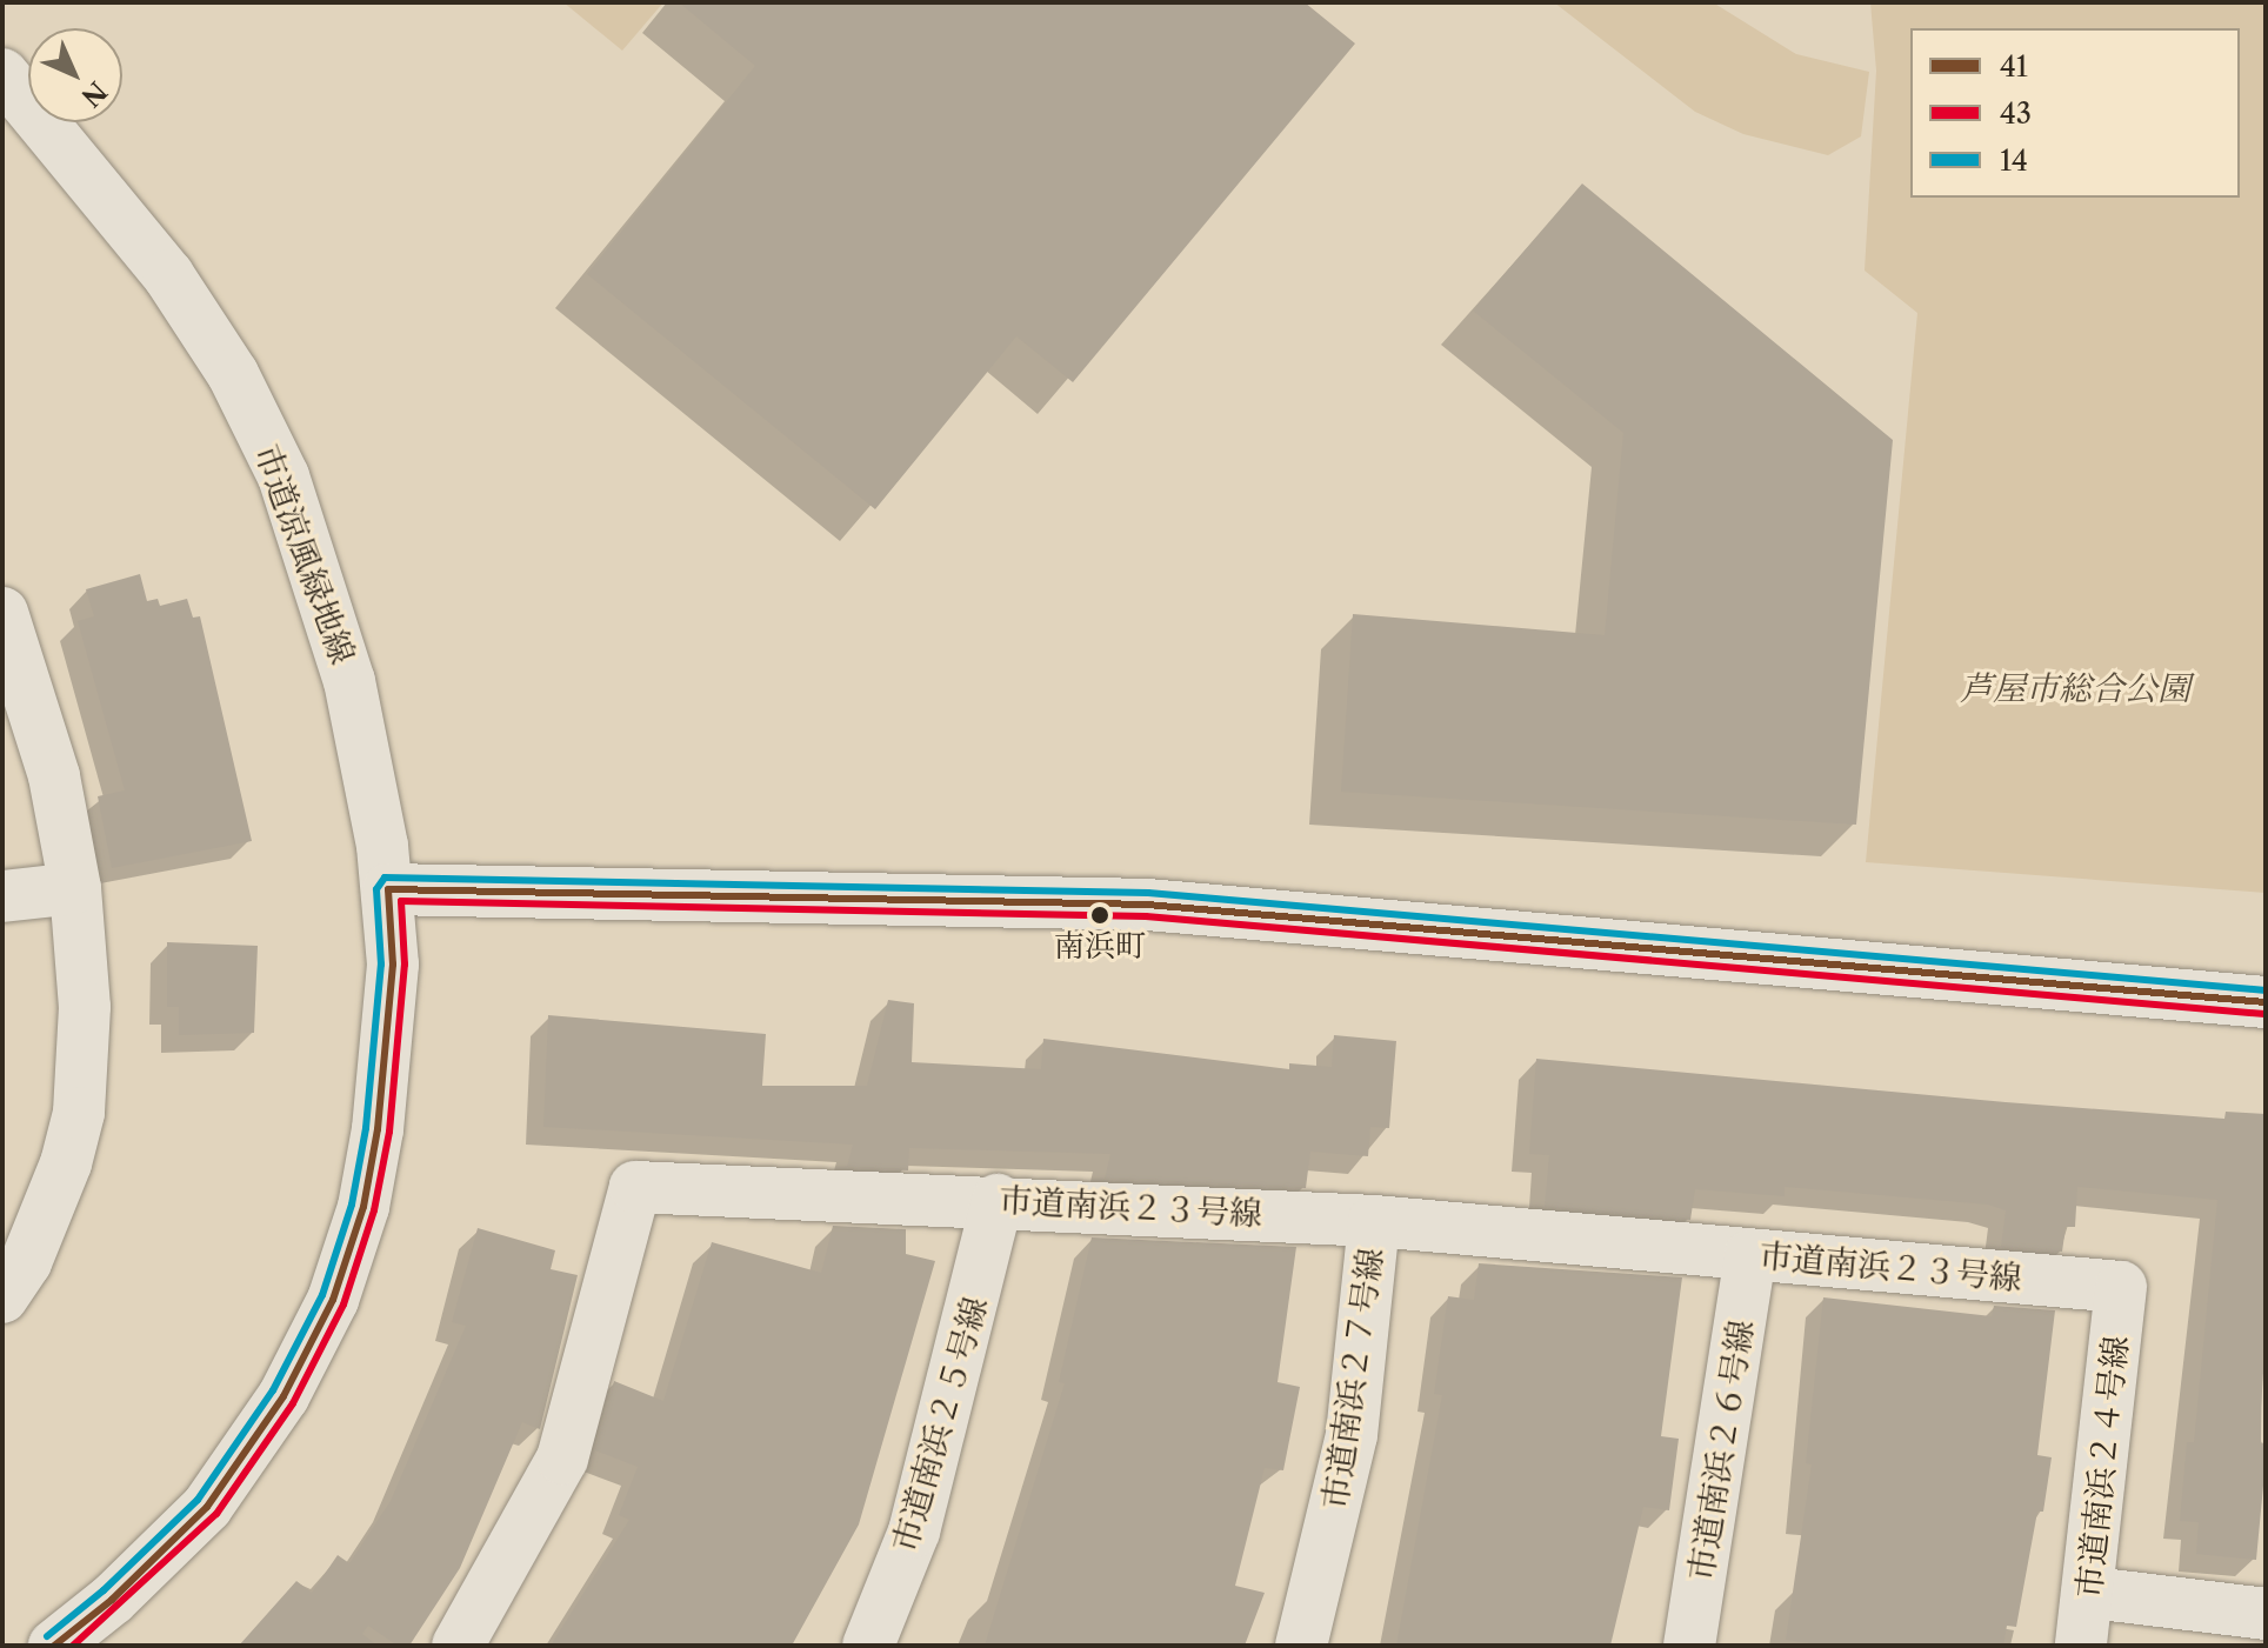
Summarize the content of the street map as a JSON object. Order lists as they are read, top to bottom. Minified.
{"streets":{"street":["市道涼風緑地線","市道南浜２３号線","市道南浜２７号線","市道南浜２５号線","市道南浜２６号線","市道南浜２４号線"]},"crossings":[["市道南浜２３号線","市道南浜２７号線"],["市道南浜２３号線","市道南浜２５号線"],["市道南浜２３号線","市道南浜２６号線"],["市道南浜２３号線","市道南浜２４号線"]],"parks":["芦屋市総合公園"],"places":["南浜町"],"lines":["transit line 14","transit line 41","transit line 43"],"legend":["41","43","14"],"north":"bottom right"}
